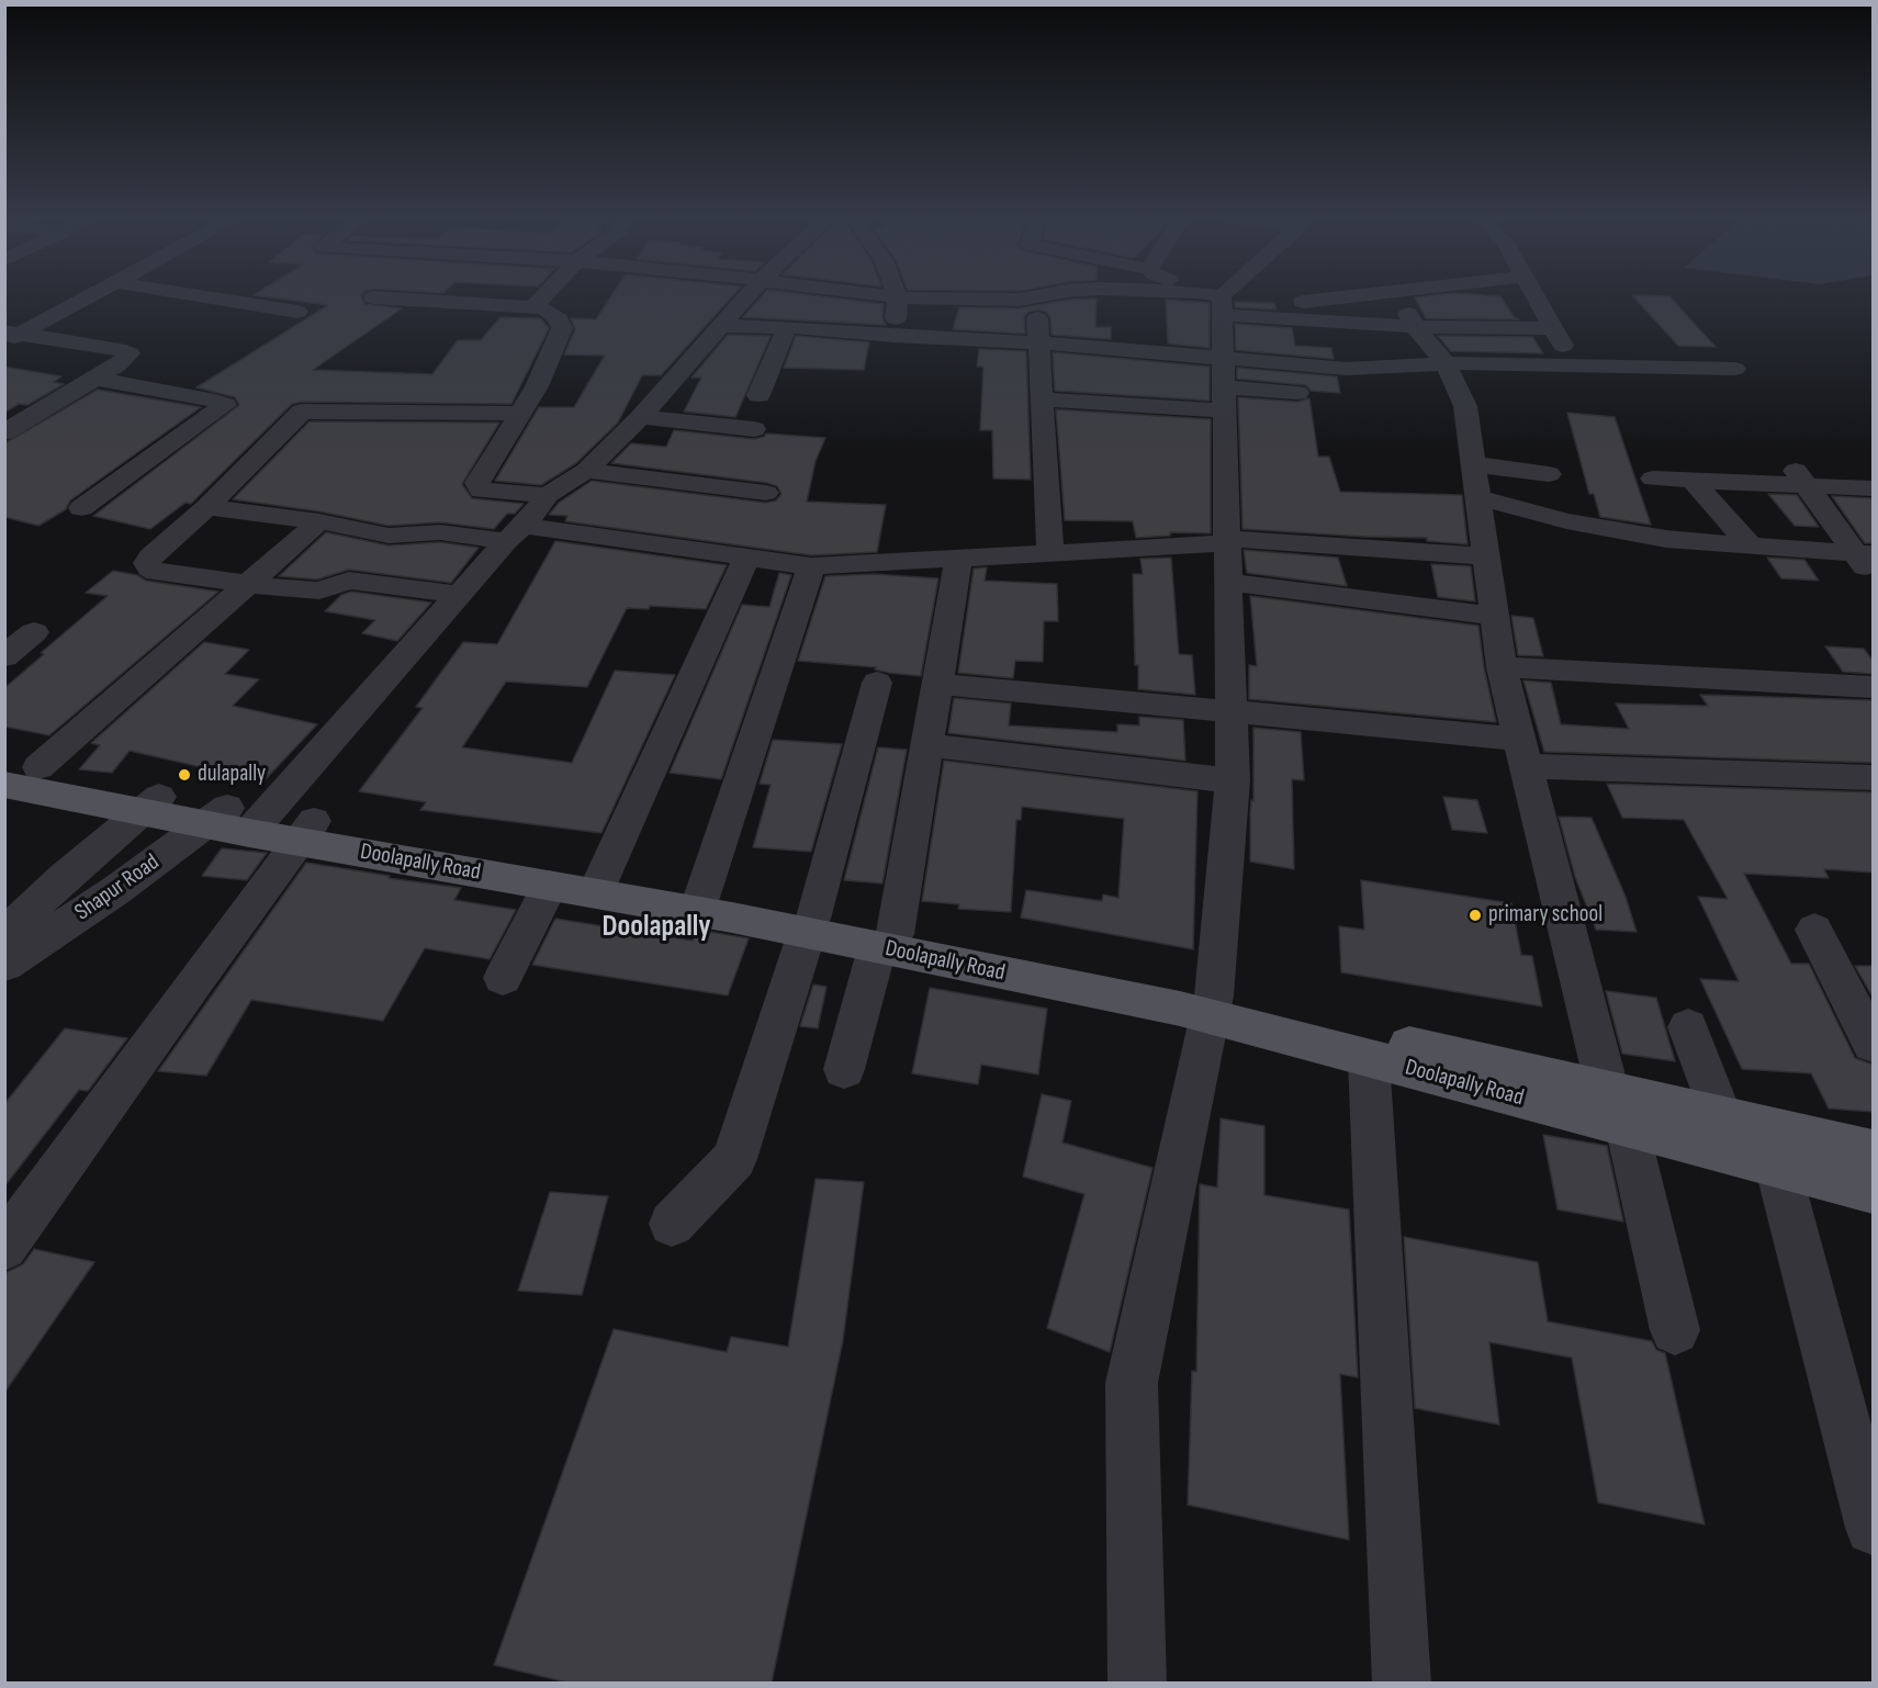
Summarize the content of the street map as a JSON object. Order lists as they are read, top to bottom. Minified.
{"streets":{"main road":["Doolapally Road"],"street":["Shapur Road"]},"crossings":[["Doolapally Road","Shapur Road"]],"districts":["Doolapally"],"places":["dulapally","primary school"]}
